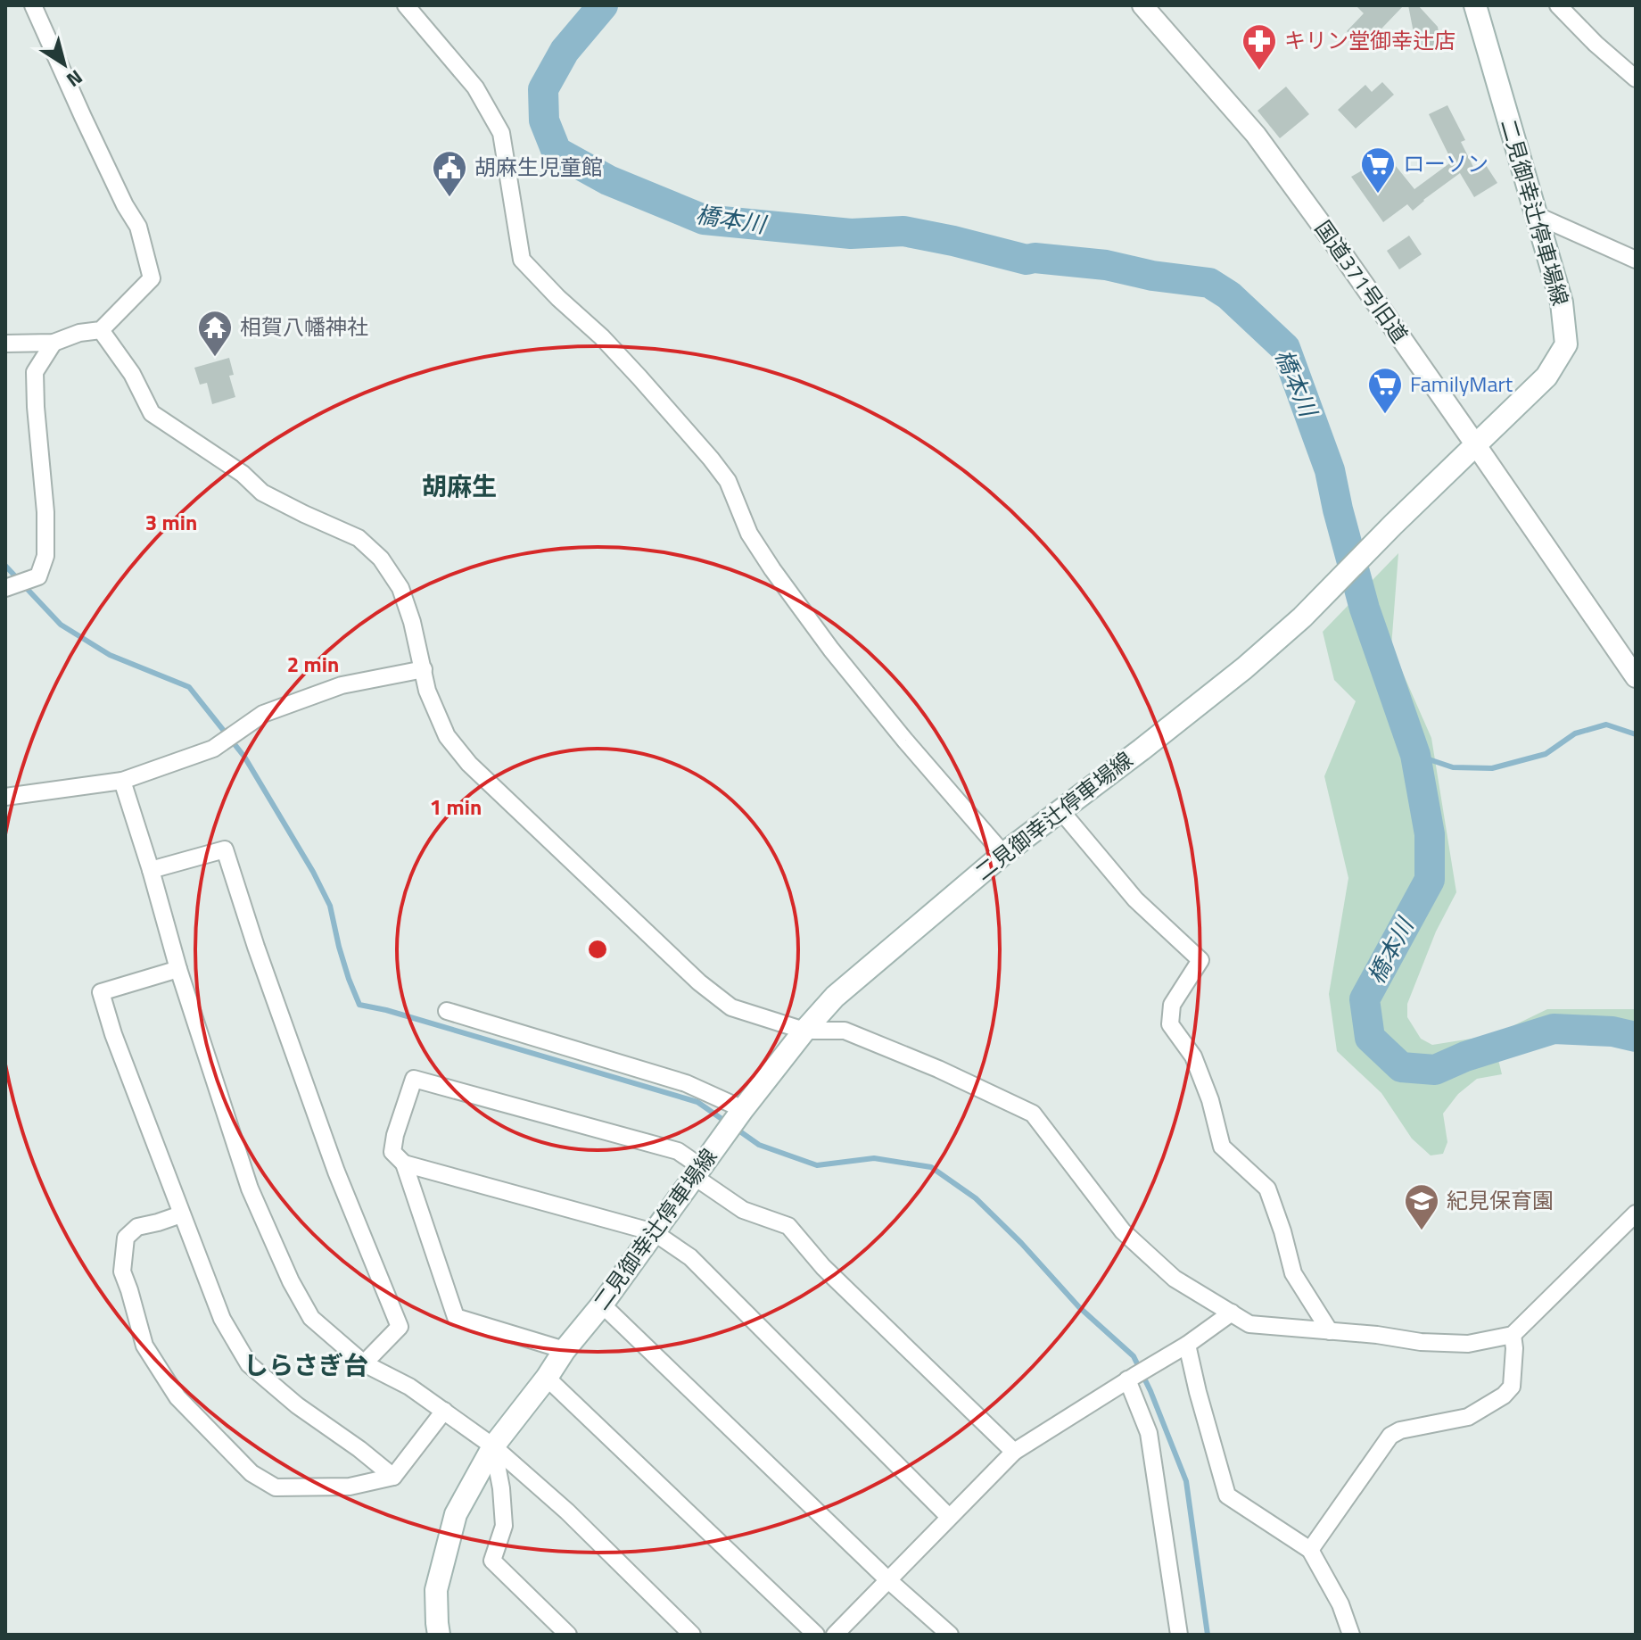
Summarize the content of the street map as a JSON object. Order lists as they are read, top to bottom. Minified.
{"streets":{"main road":["二見御幸辻停車場線"],"street":["国道371号旧道"]},"crossings":[["二見御幸辻停車場線","国道371号旧道"]],"districts":["胡麻生","しらさぎ台"],"water":["橋本川"],"places":{"pharmacy":["キリン堂御幸辻店"],"supermarket":["ローソン","FamilyMart"],"public building":["胡麻生児童館"],"temple":["相賀八幡神社"],"school or university":["紀見保育園"]},"north":"bottom right","rings":["3 min","2 min","1 min"]}
